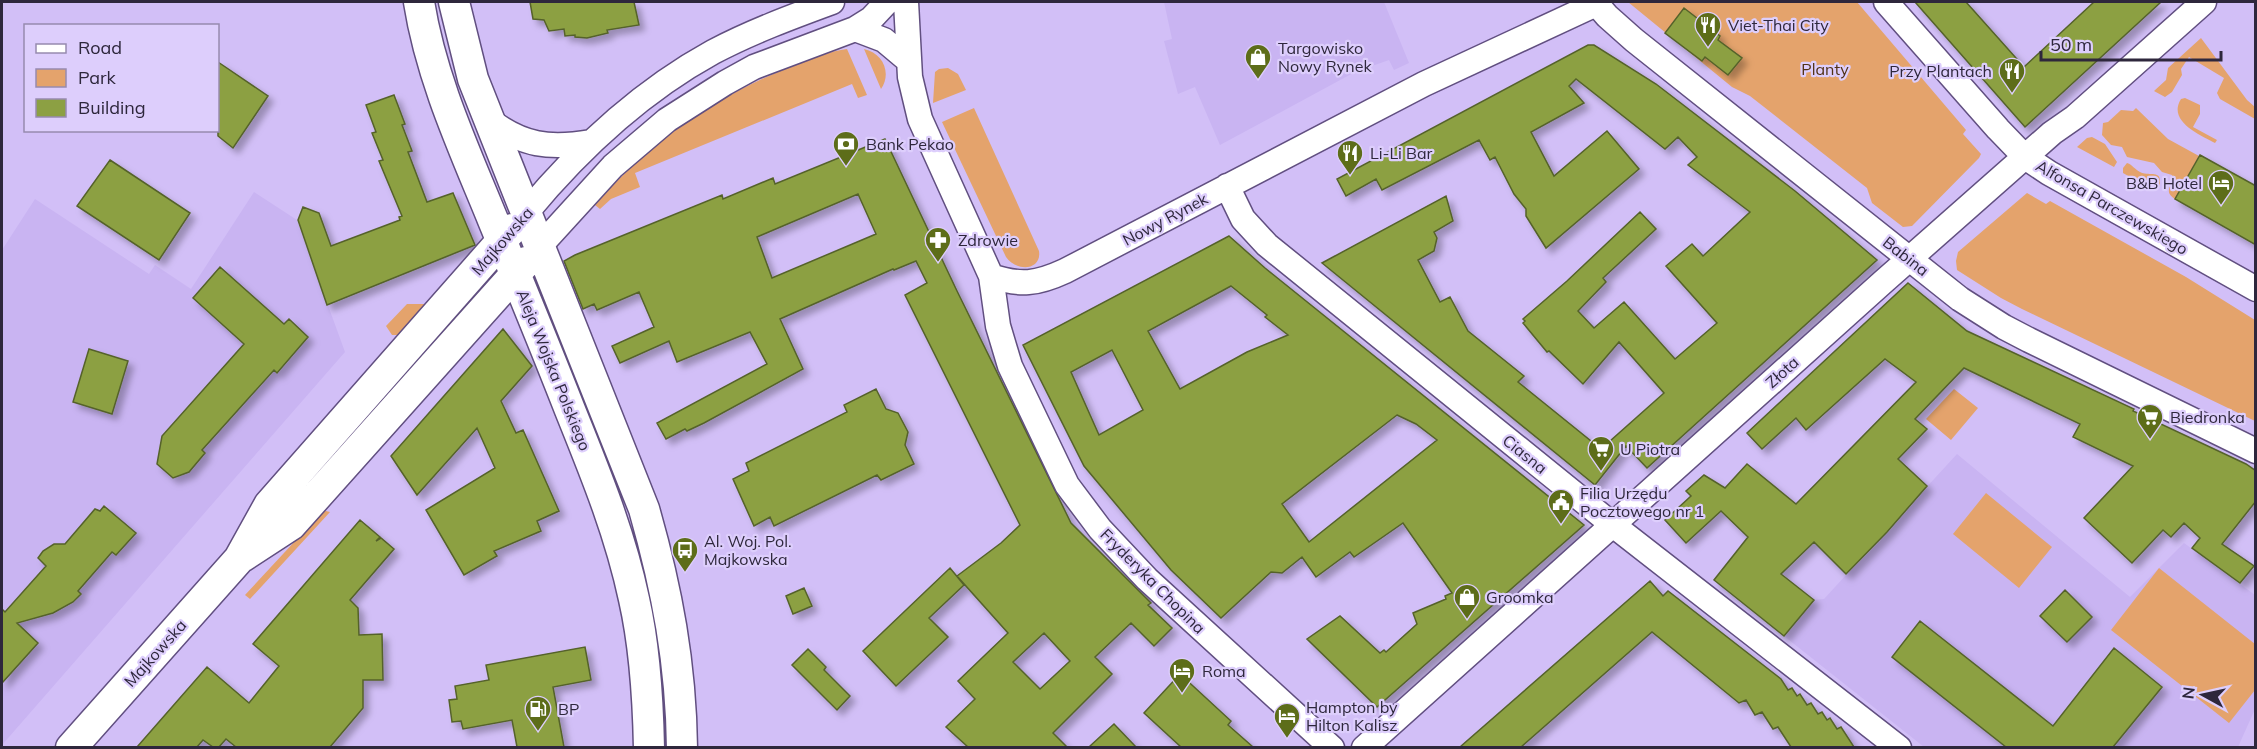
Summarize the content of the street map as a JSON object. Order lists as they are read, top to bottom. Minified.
{"streets":{"main road":["Majkowska","Aleja Wojska Polskiego"],"street":["Alfonsa Parczewskiego","Nowy Rynek","Babina","Złota","Ciasna","Fryderyka Chopina"]},"crossings":[["Alfonsa Parczewskiego","Złota"],["Nowy Rynek","Babina"],["Nowy Rynek","Ciasna"],["Nowy Rynek","Fryderyka Chopina"],["Majkowska","Aleja Wojska Polskiego"],["Babina","Złota"],["Złota","Ciasna"]],"parks":["Planty"],"places":{"restaurant":["Viet-Thai City","Przy Plantach","Li-Li Bar"],"shop":["Targowisko Nowy Rynek","Groomka"],"bank":["Bank Pekao"],"hotel":["B&B Hotel","Roma","Hampton by Hilton Kalisz"],"pharmacy":["Zdrowie"],"supermarket":["Biedronka","U Piotra"],"public building":["Filia Urzędu Pocztowego nr 1"],"bus stop":["Al. Woj. Pol. Majkowska"],"fuel station":["BP"]},"legend":["Road","Park","Building"],"scale_bar":"50 m","north":"left"}
